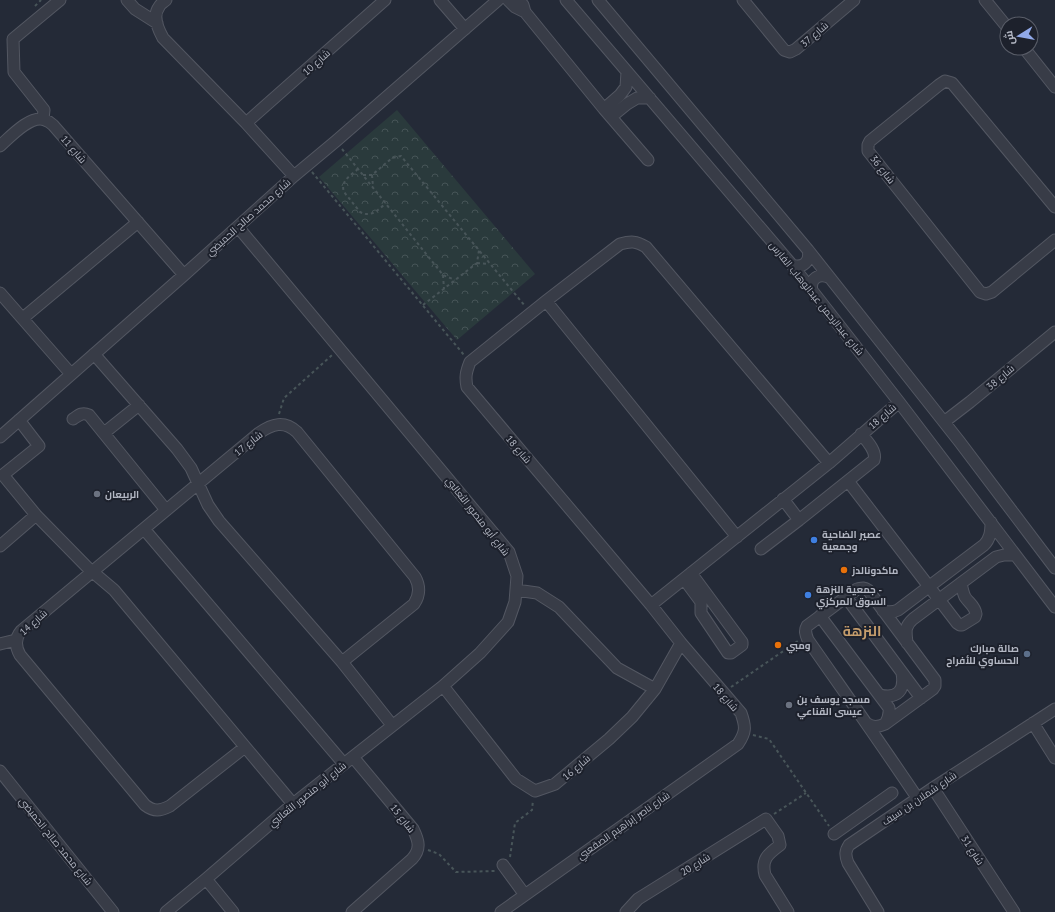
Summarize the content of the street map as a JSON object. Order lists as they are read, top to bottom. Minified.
{"streets":{"street":["شارع 37","شارع 10","شارع 11","شارع 36","شارع محمد صالح الحميضي","شارع عبدالرحمن عبدالوهاب الفارس","شارع 38","شارع 18","شارع 17","شارع أبو منصور الثعالبي","شارع 14","شارع 16","شارع شملان بن سيف","شارع 15","شارع ناصر إبراهيم الصقعبي","شارع 31","شارع 20"]},"crossings":[["شارع 11","شارع محمد صالح الحميضي"],["شارع محمد صالح الحميضي","شارع أبو منصور الثعالبي"],["شارع عبدالرحمن عبدالوهاب الفارس","شارع 18"],["شارع 18","شارع 16"],["شارع 18","شارع ناصر إبراهيم الصقعبي"],["شارع 17","شارع 14"],["شارع أبو منصور الثعالبي","شارع 15"],["شارع شملان بن سيف","شارع 31"]],"districts":["النزهة"],"places":["الربيعان","عصير الضاحية وجمعية","ماكدونالدز","جمعية النزهة - السوق المركزي","ومبي","صالة مبارك الحساوي للأفراح","مسجد يوسف بن عيسى القناعي"],"north":"left"}
